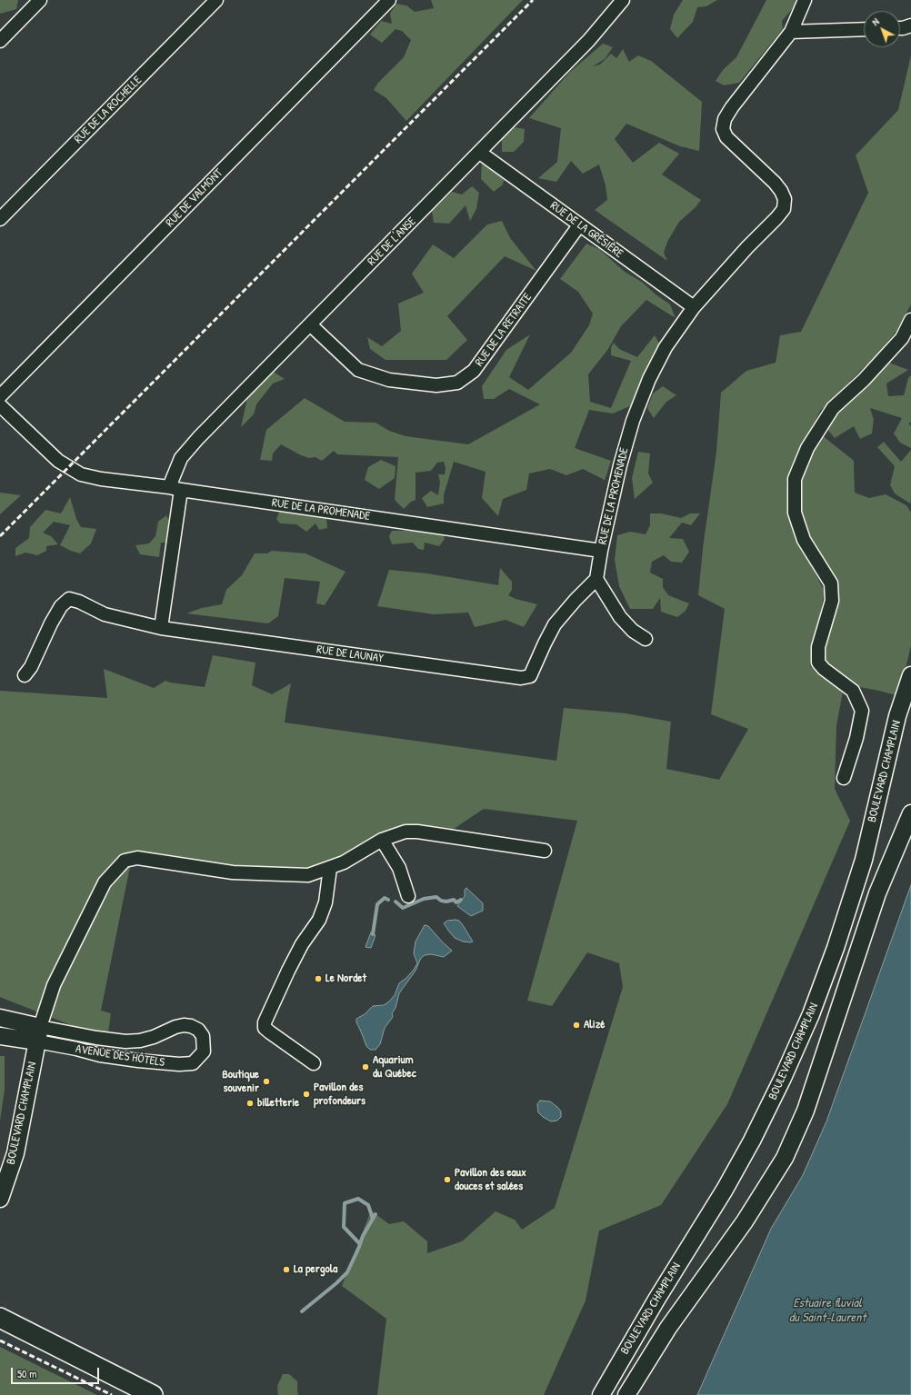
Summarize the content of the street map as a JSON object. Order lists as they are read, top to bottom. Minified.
{"streets":{"main road":["BOULEVARD CHAMPLAIN","AVENUE DES HÔTELS"],"street":["RUE DE LA ROCHELLE","RUE DE VALMONT","RUE DE LA GRÉSIÈRE","RUE DE L'ANSE","RUE DE LA RETRAITE","RUE DE LA PROMENADE","RUE DE LAUNAY"]},"crossings":[["RUE DE LA GRÉSIÈRE","RUE DE L'ANSE"],["RUE DE LA GRÉSIÈRE","RUE DE LA RETRAITE"],["RUE DE LA GRÉSIÈRE","RUE DE LA PROMENADE"],["RUE DE L'ANSE","RUE DE LA RETRAITE"],["RUE DE L'ANSE","RUE DE LA PROMENADE"],["BOULEVARD CHAMPLAIN","AVENUE DES HÔTELS"]],"water":["Estuaire fluvial du Saint-Laurent"],"places":["Le Nordet","Alizé","Aquarium du Québec","Boutique souvenir","Pavillon des profondeurs","billetterie","Pavillon des eaux douces et salées","La pergola"],"scale_bar":"50 m","north":"top left"}
